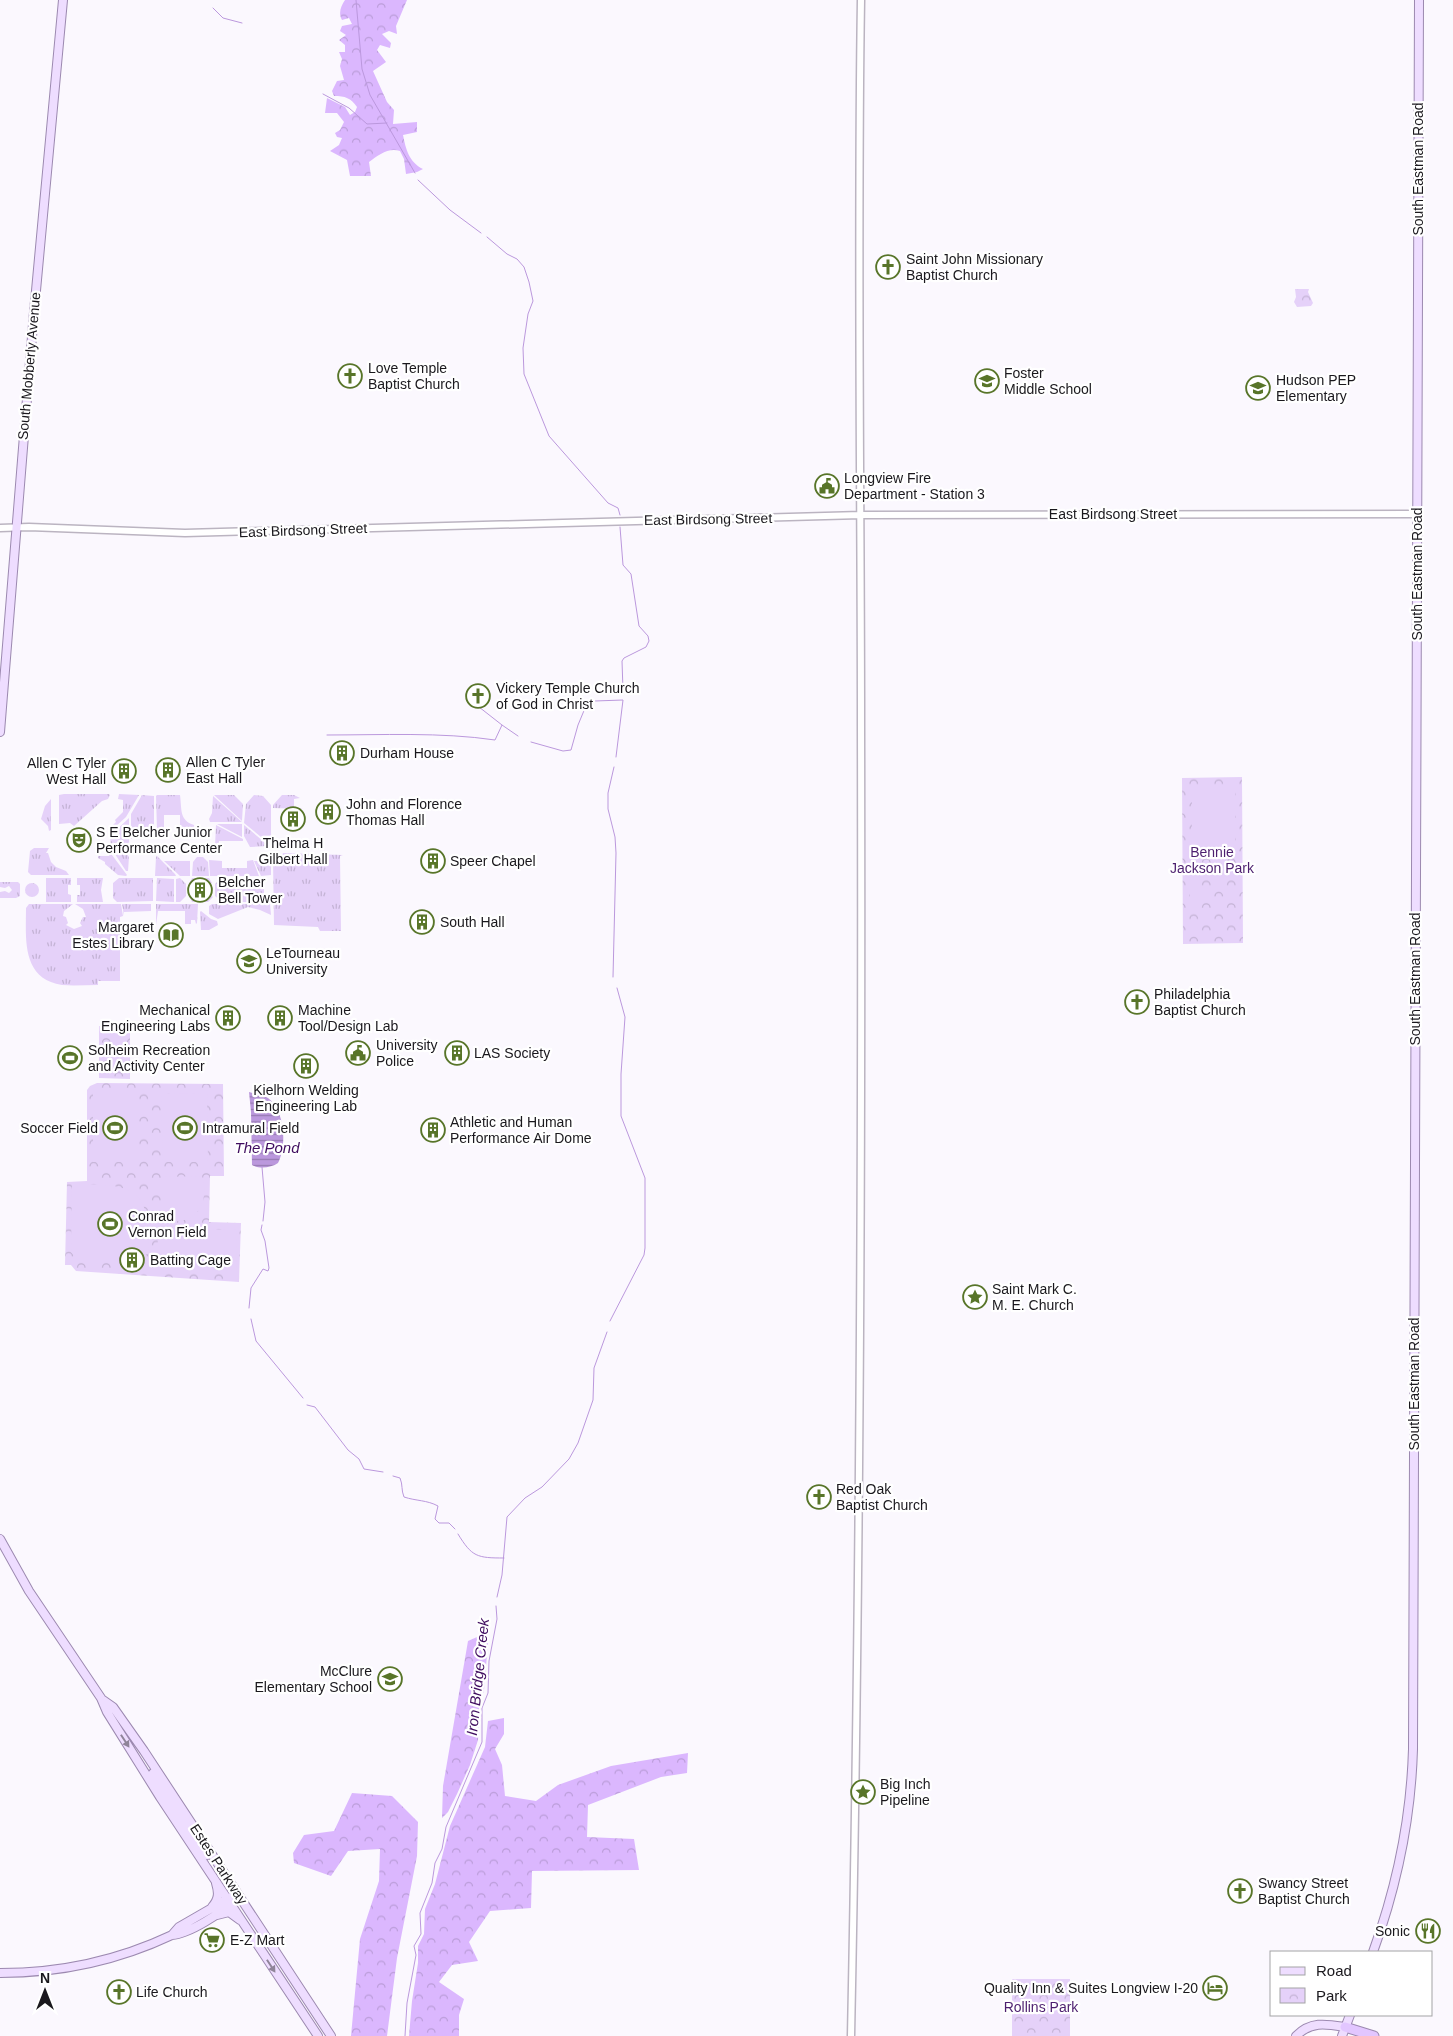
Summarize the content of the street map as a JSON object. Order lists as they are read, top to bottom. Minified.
{"streets":{"main road":["South Eastman Road","South Mobberly Avenue","Estes Parkway"],"street":["East Birdsong Street"]},"crossings":[["South Eastman Road","East Birdsong Street"],["South Mobberly Avenue","East Birdsong Street"]],"water":["The Pond","Iron Bridge Creek"],"parks":["Bennie Jackson Park","Rollins Park"],"places":{"church":["Saint John Missionary Baptist Church","Love Temple Baptist Church","Vickery Temple Church of God in Christ","Philadelphia Baptist Church","Red Oak Baptist Church","Swancy Street Baptist Church","Life Church"],"school or university":["Foster Middle School","Hudson PEP Elementary","LeTourneau University","McClure Elementary School"],"public building":["Longview Fire Department - Station 3","University Police"],"building":["Durham House","Allen C Tyler East Hall","Allen C Tyler West Hall","John and Florence Thomas Hall","Thelma H Gilbert Hall","Speer Chapel","Belcher Bell Tower","South Hall","Mechanical Engineering Labs","Machine Tool/Design Lab","LAS Society","Kielhorn Welding Engineering Lab","Athletic and Human Performance Air Dome","Batting Cage"],"theatre":["S E Belcher Junior Performance Center"],"library":["Margaret Estes Library"],"sports":["Solheim Recreation and Activity Center","Soccer Field","Intramural Field","Conrad Vernon Field"],"place":["Saint Mark C. M. E. Church","Big Inch Pipeline"],"restaurant":["Sonic"],"supermarket":["E-Z Mart"],"hotel":["Quality Inn & Suites Longview I-20"]},"legend":["Road","Park"],"north":"top"}
